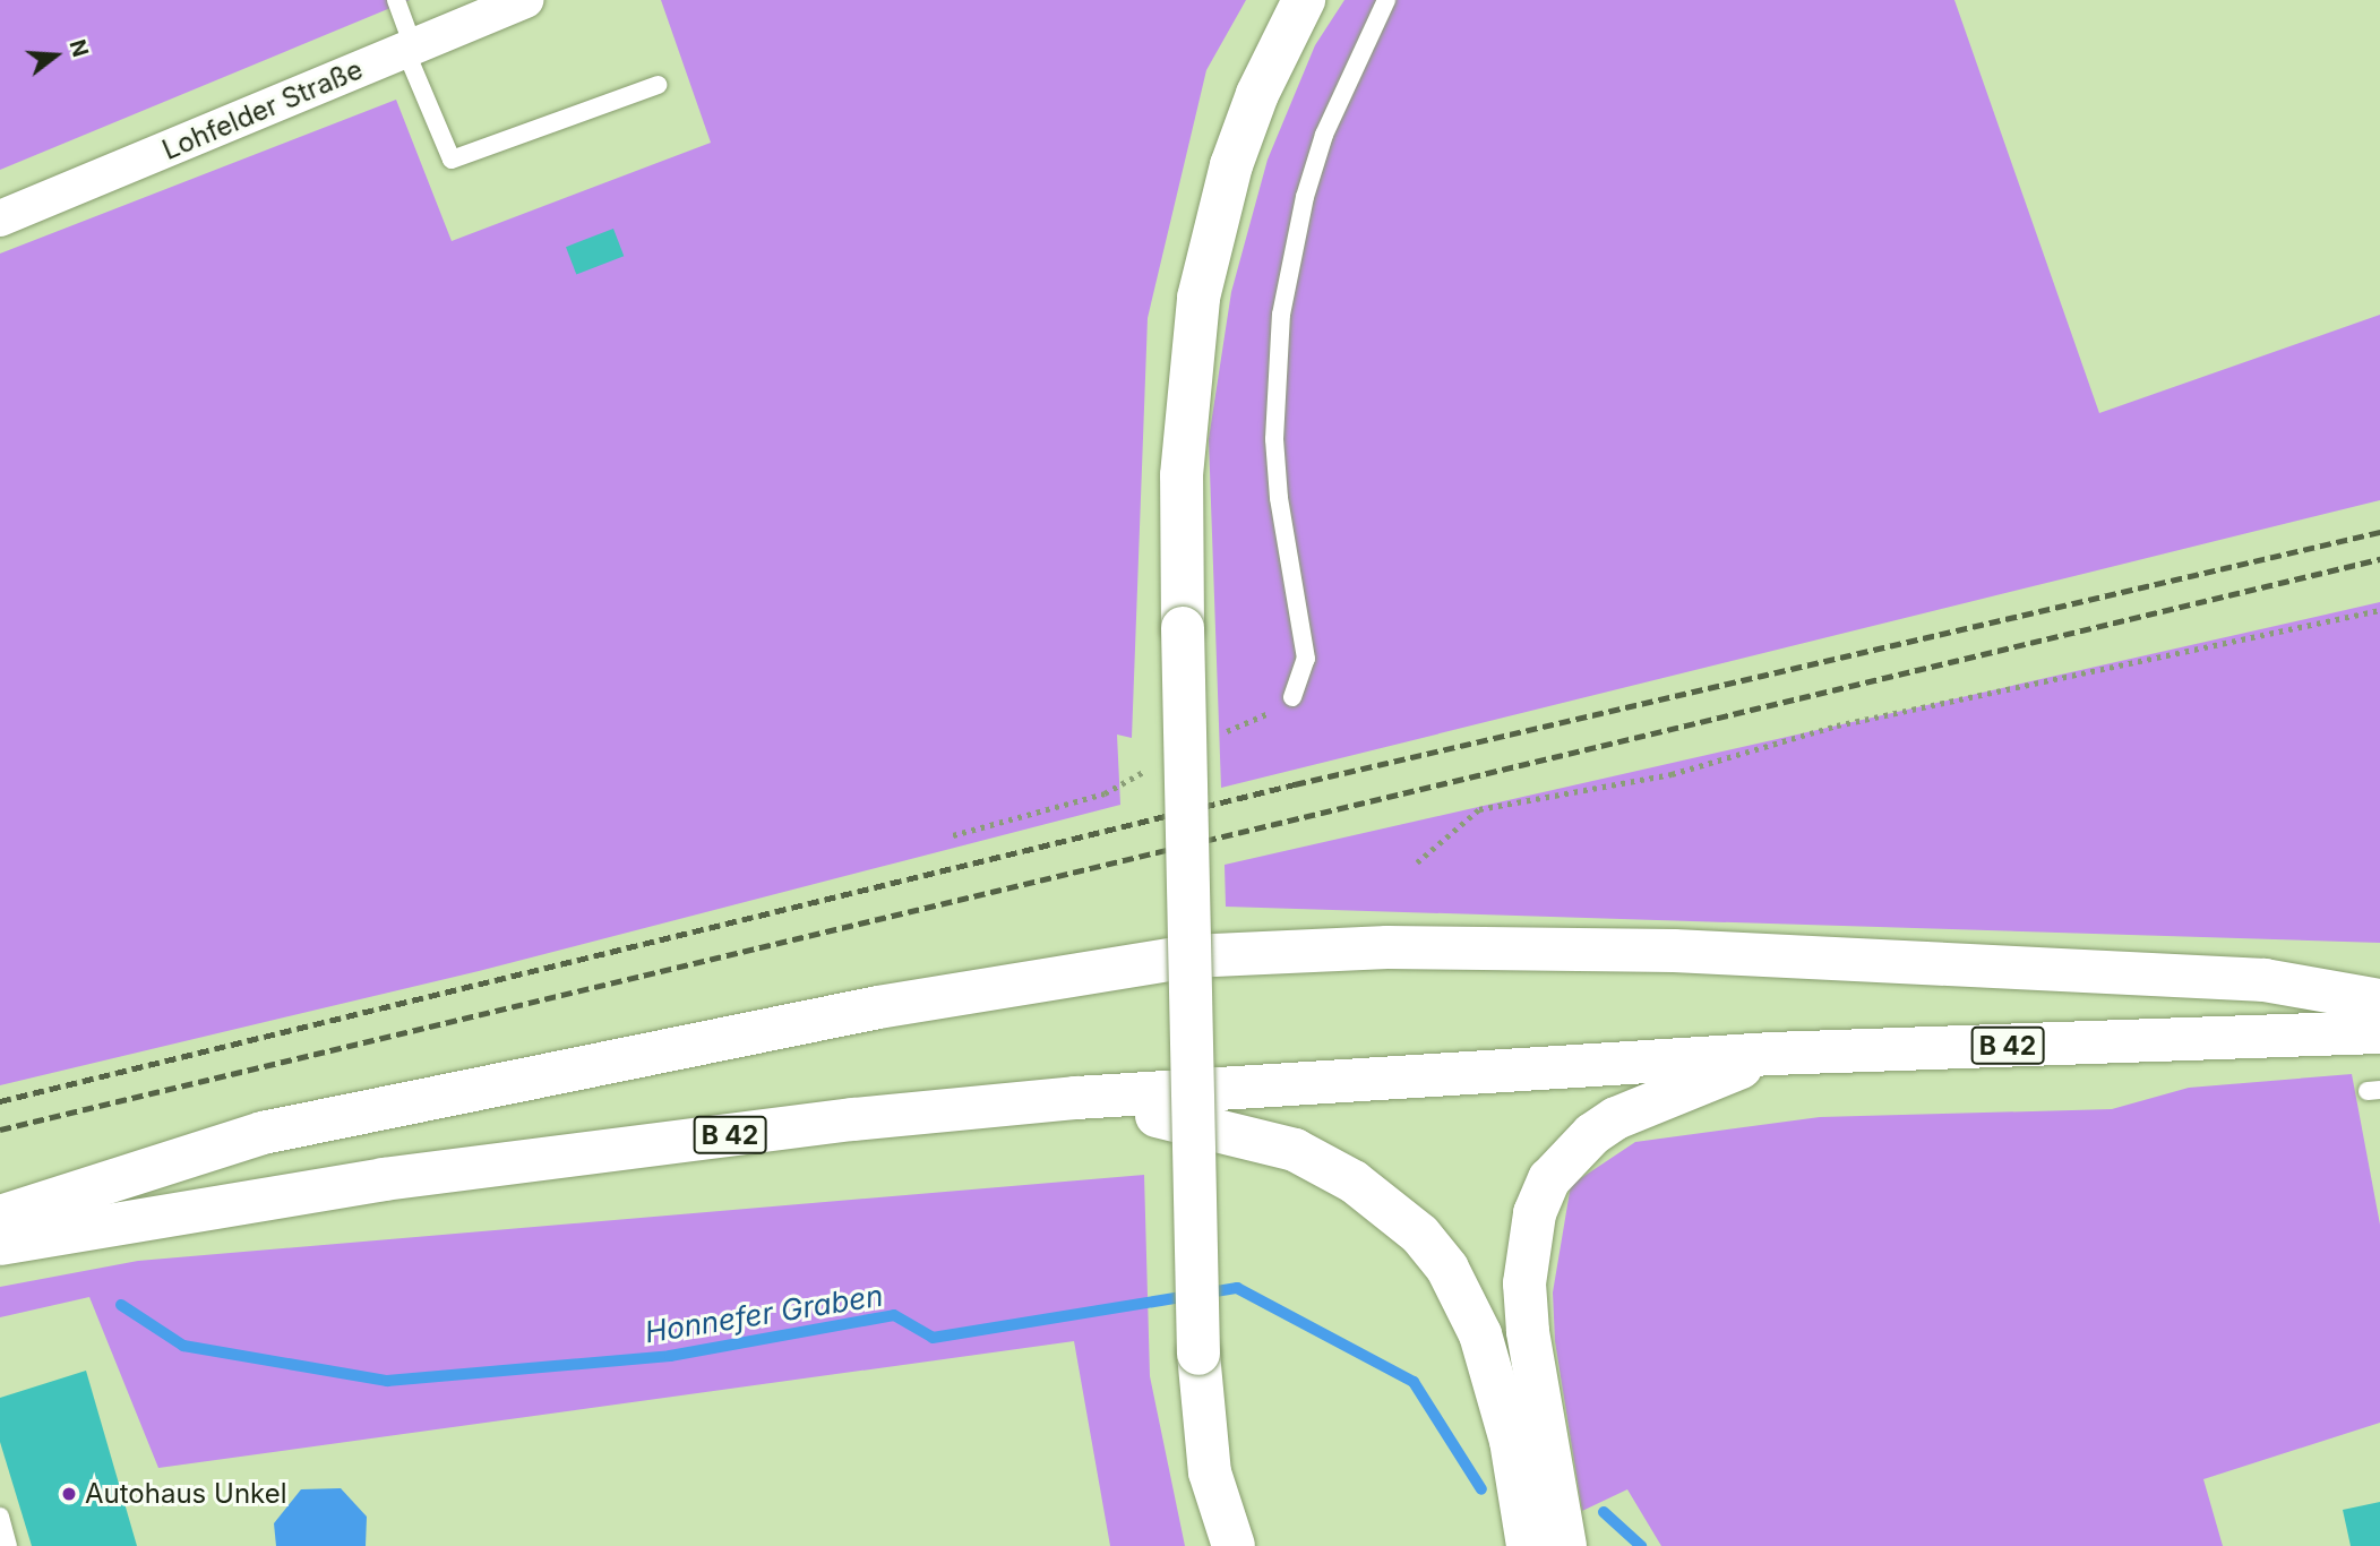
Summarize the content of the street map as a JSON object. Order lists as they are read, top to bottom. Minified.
{"streets":{"main road":["B 42"],"street":["Lohfelder Straße"]},"water":["Honnefer Graben"],"places":["Autohaus Unkel"],"north":"right"}
